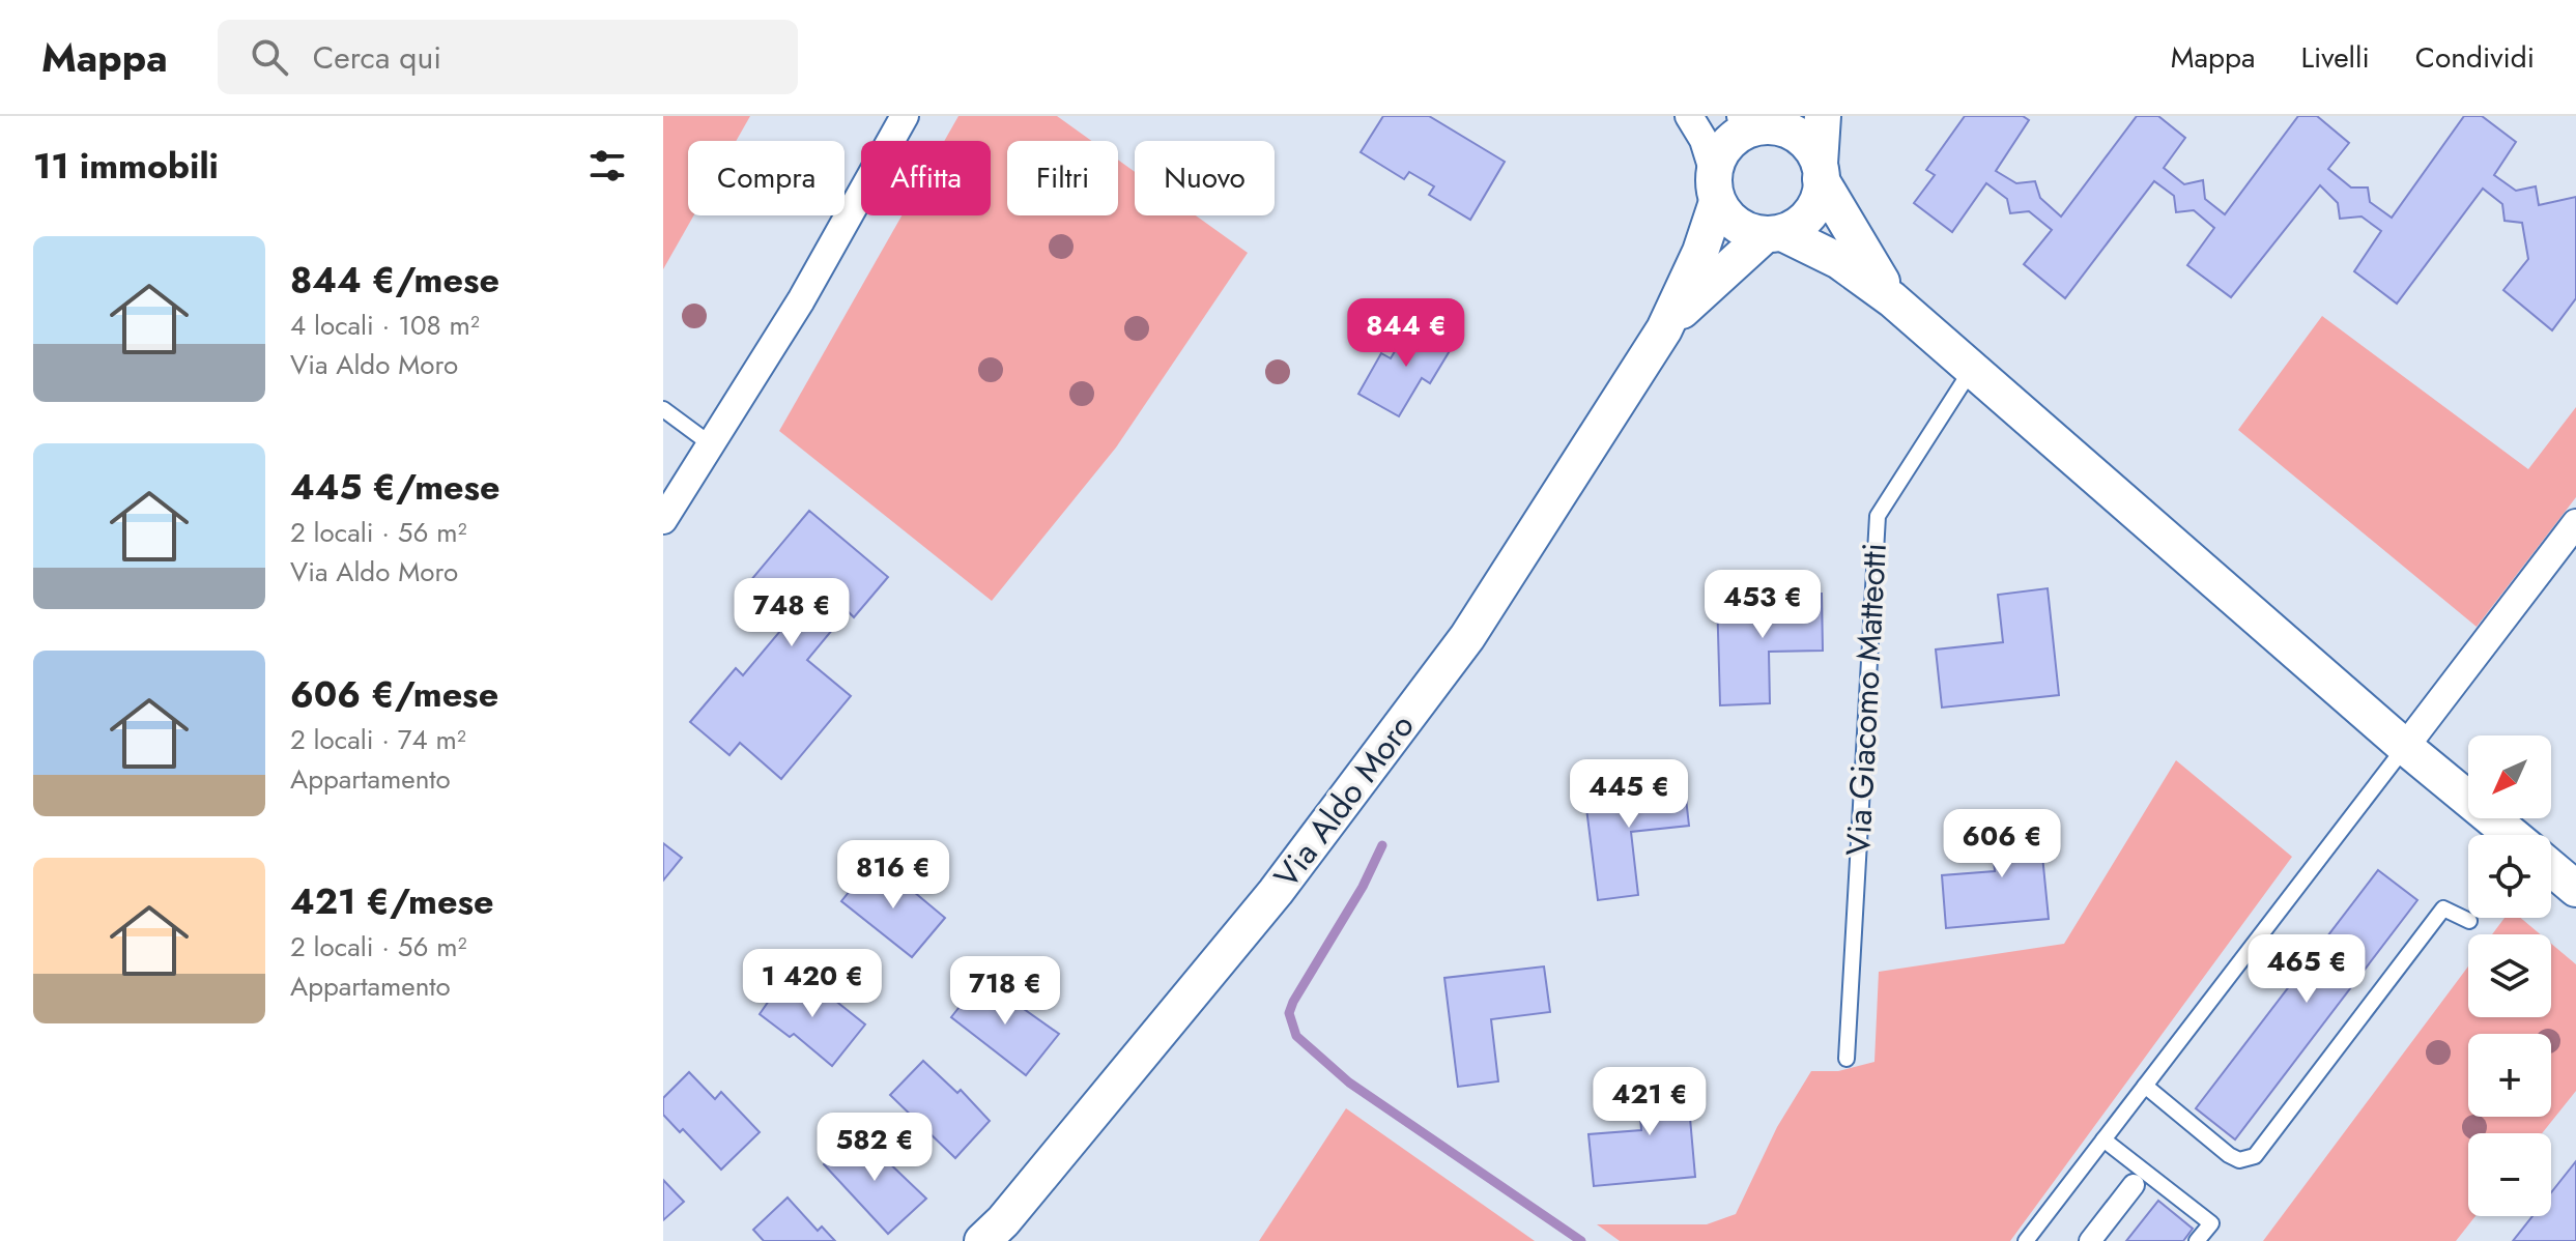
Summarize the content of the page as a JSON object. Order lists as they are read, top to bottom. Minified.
{"streets":{"street":["Via Aldo Moro"],"lane":["Via Giacomo Matteotti"]},"north":"bottom left","page":{"header":"Mappa","search":"Cerca qui","nav":["Mappa","Livelli","Condividi"],"heading":"11 immobili","chip":["Compra","Affitta","Filtri","Nuovo"],"list":[{"name":"844 €/mese","note":"4 locali · 108 m² · Via Aldo Moro"},{"name":"445 €/mese","note":"2 locali · 56 m² · Via Aldo Moro"},{"name":"606 €/mese","note":"2 locali · 74 m² · Appartamento"},{"name":"421 €/mese","note":"2 locali · 56 m² · Appartamento"}],"price":["844 €","453 €","748 €","445 €","606 €","816 €","465 €","1 420 €","718 €","421 €","582 €"],"map_buttons":["+","−"]}}
